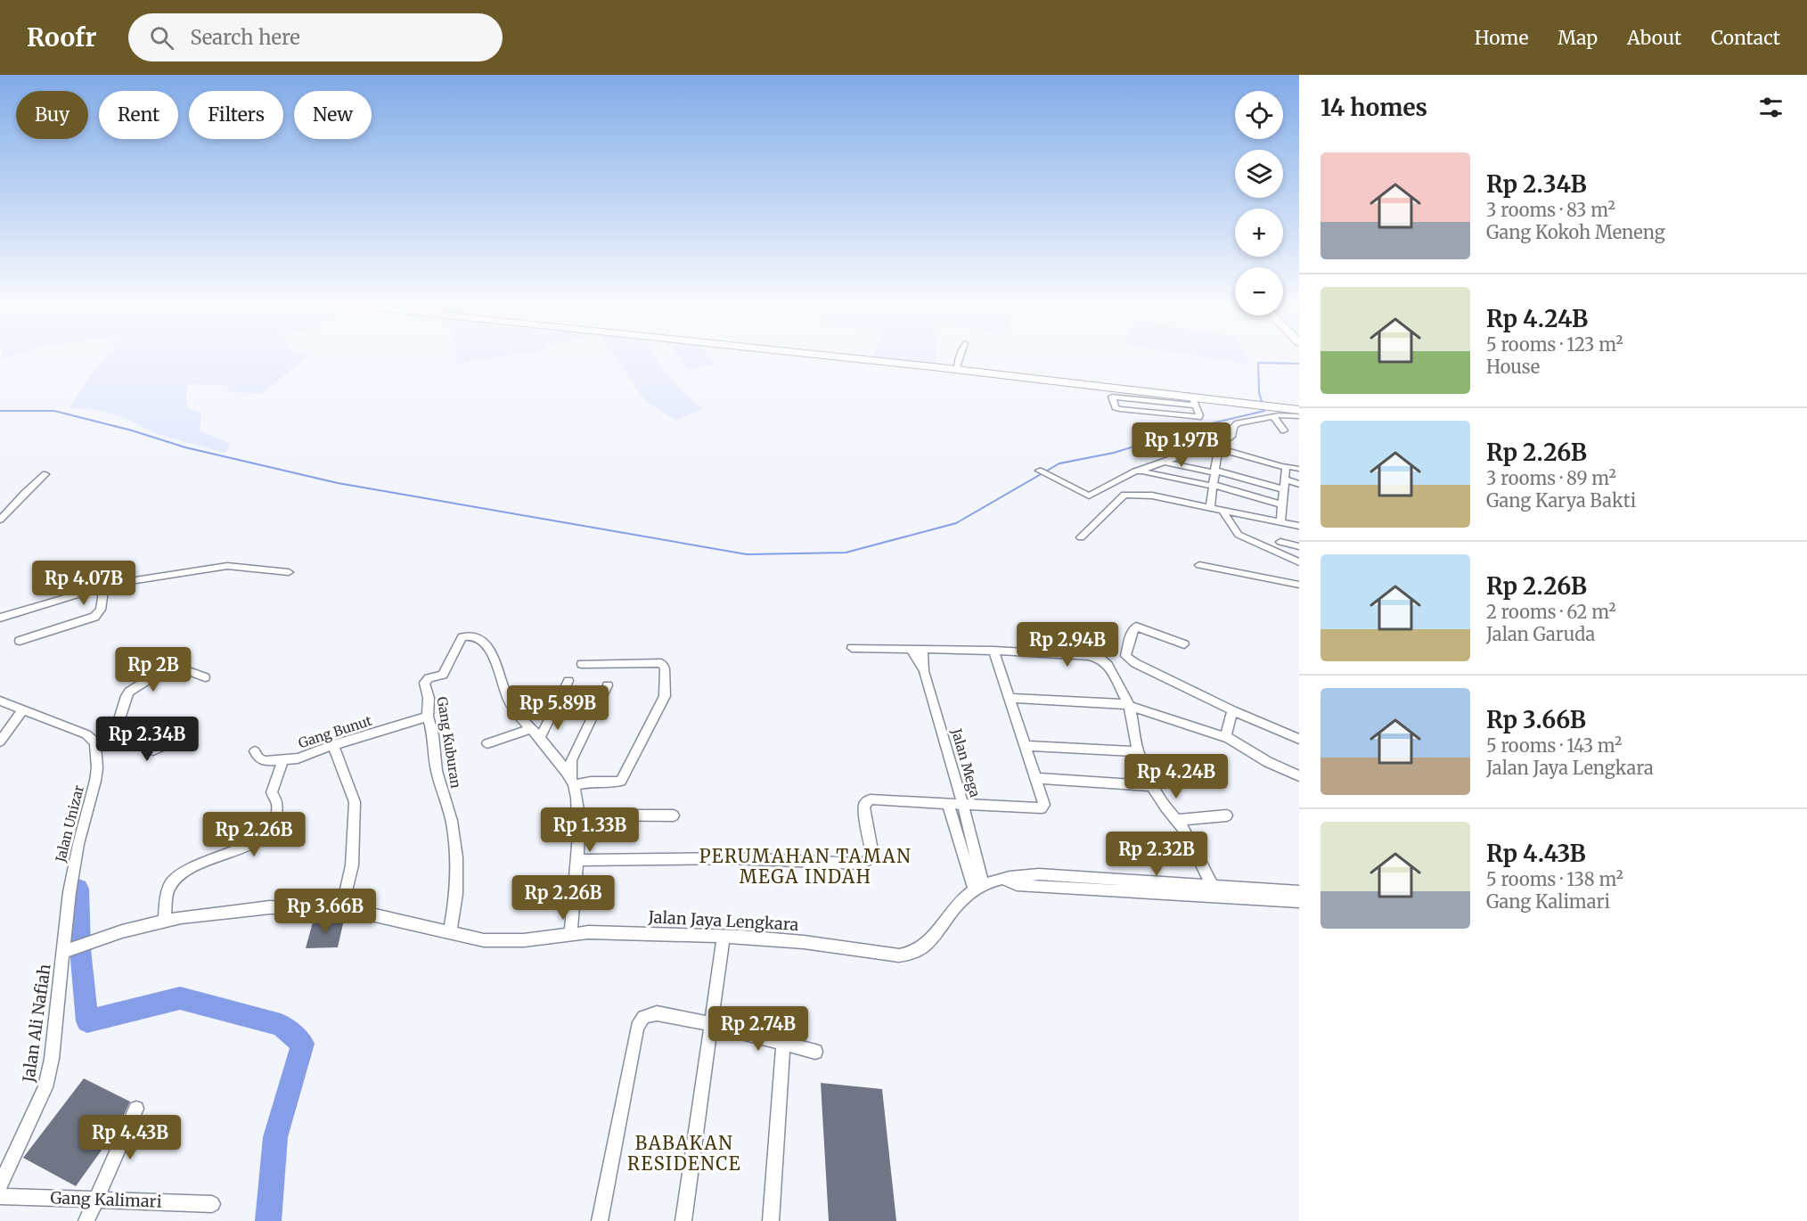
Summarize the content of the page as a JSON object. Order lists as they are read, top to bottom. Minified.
{"streets":{"street":["Gang Bunut","Gang Kuburan","Jalan Mega","Jalan Unizar","Jalan Jaya Lengkara","Jalan Ali Nafiah","Gang Kalimari"]},"crossings":[["Gang Bunut","Gang Kuburan"],["Gang Kuburan","Jalan Jaya Lengkara"],["Jalan Mega","Jalan Jaya Lengkara"],["Jalan Unizar","Jalan Jaya Lengkara"],["Jalan Unizar","Jalan Ali Nafiah"],["Jalan Jaya Lengkara","Jalan Ali Nafiah"]],"districts":["PERUMAHAN TAMAN MEGA INDAH","BABAKAN RESIDENCE"],"page":{"header":"Roofr","search":"Search here","nav":["Home","Map","About","Contact"],"heading":"14 homes","map_buttons":["+","−"],"chip":["Buy","Rent","Filters","New"],"list":[{"name":"Rp 2.34B","note":"3 rooms · 83 m² · Gang Kokoh Meneng"},{"name":"Rp 4.24B","note":"5 rooms · 123 m² · House"},{"name":"Rp 2.26B","note":"3 rooms · 89 m² · Gang Karya Bakti"},{"name":"Rp 2.26B","note":"2 rooms · 62 m² · Jalan Garuda"},{"name":"Rp 3.66B","note":"5 rooms · 143 m² · Jalan Jaya Lengkara"},{"name":"Rp 4.43B","note":"5 rooms · 138 m² · Gang Kalimari"}],"price":["Rp 1.97B","Rp 4.07B","Rp 2.94B","Rp 2B","Rp 5.89B","Rp 2.34B","Rp 4.24B","Rp 1.33B","Rp 2.26B","Rp 2.32B","Rp 2.26B","Rp 3.66B","Rp 2.74B","Rp 4.43B"]}}
